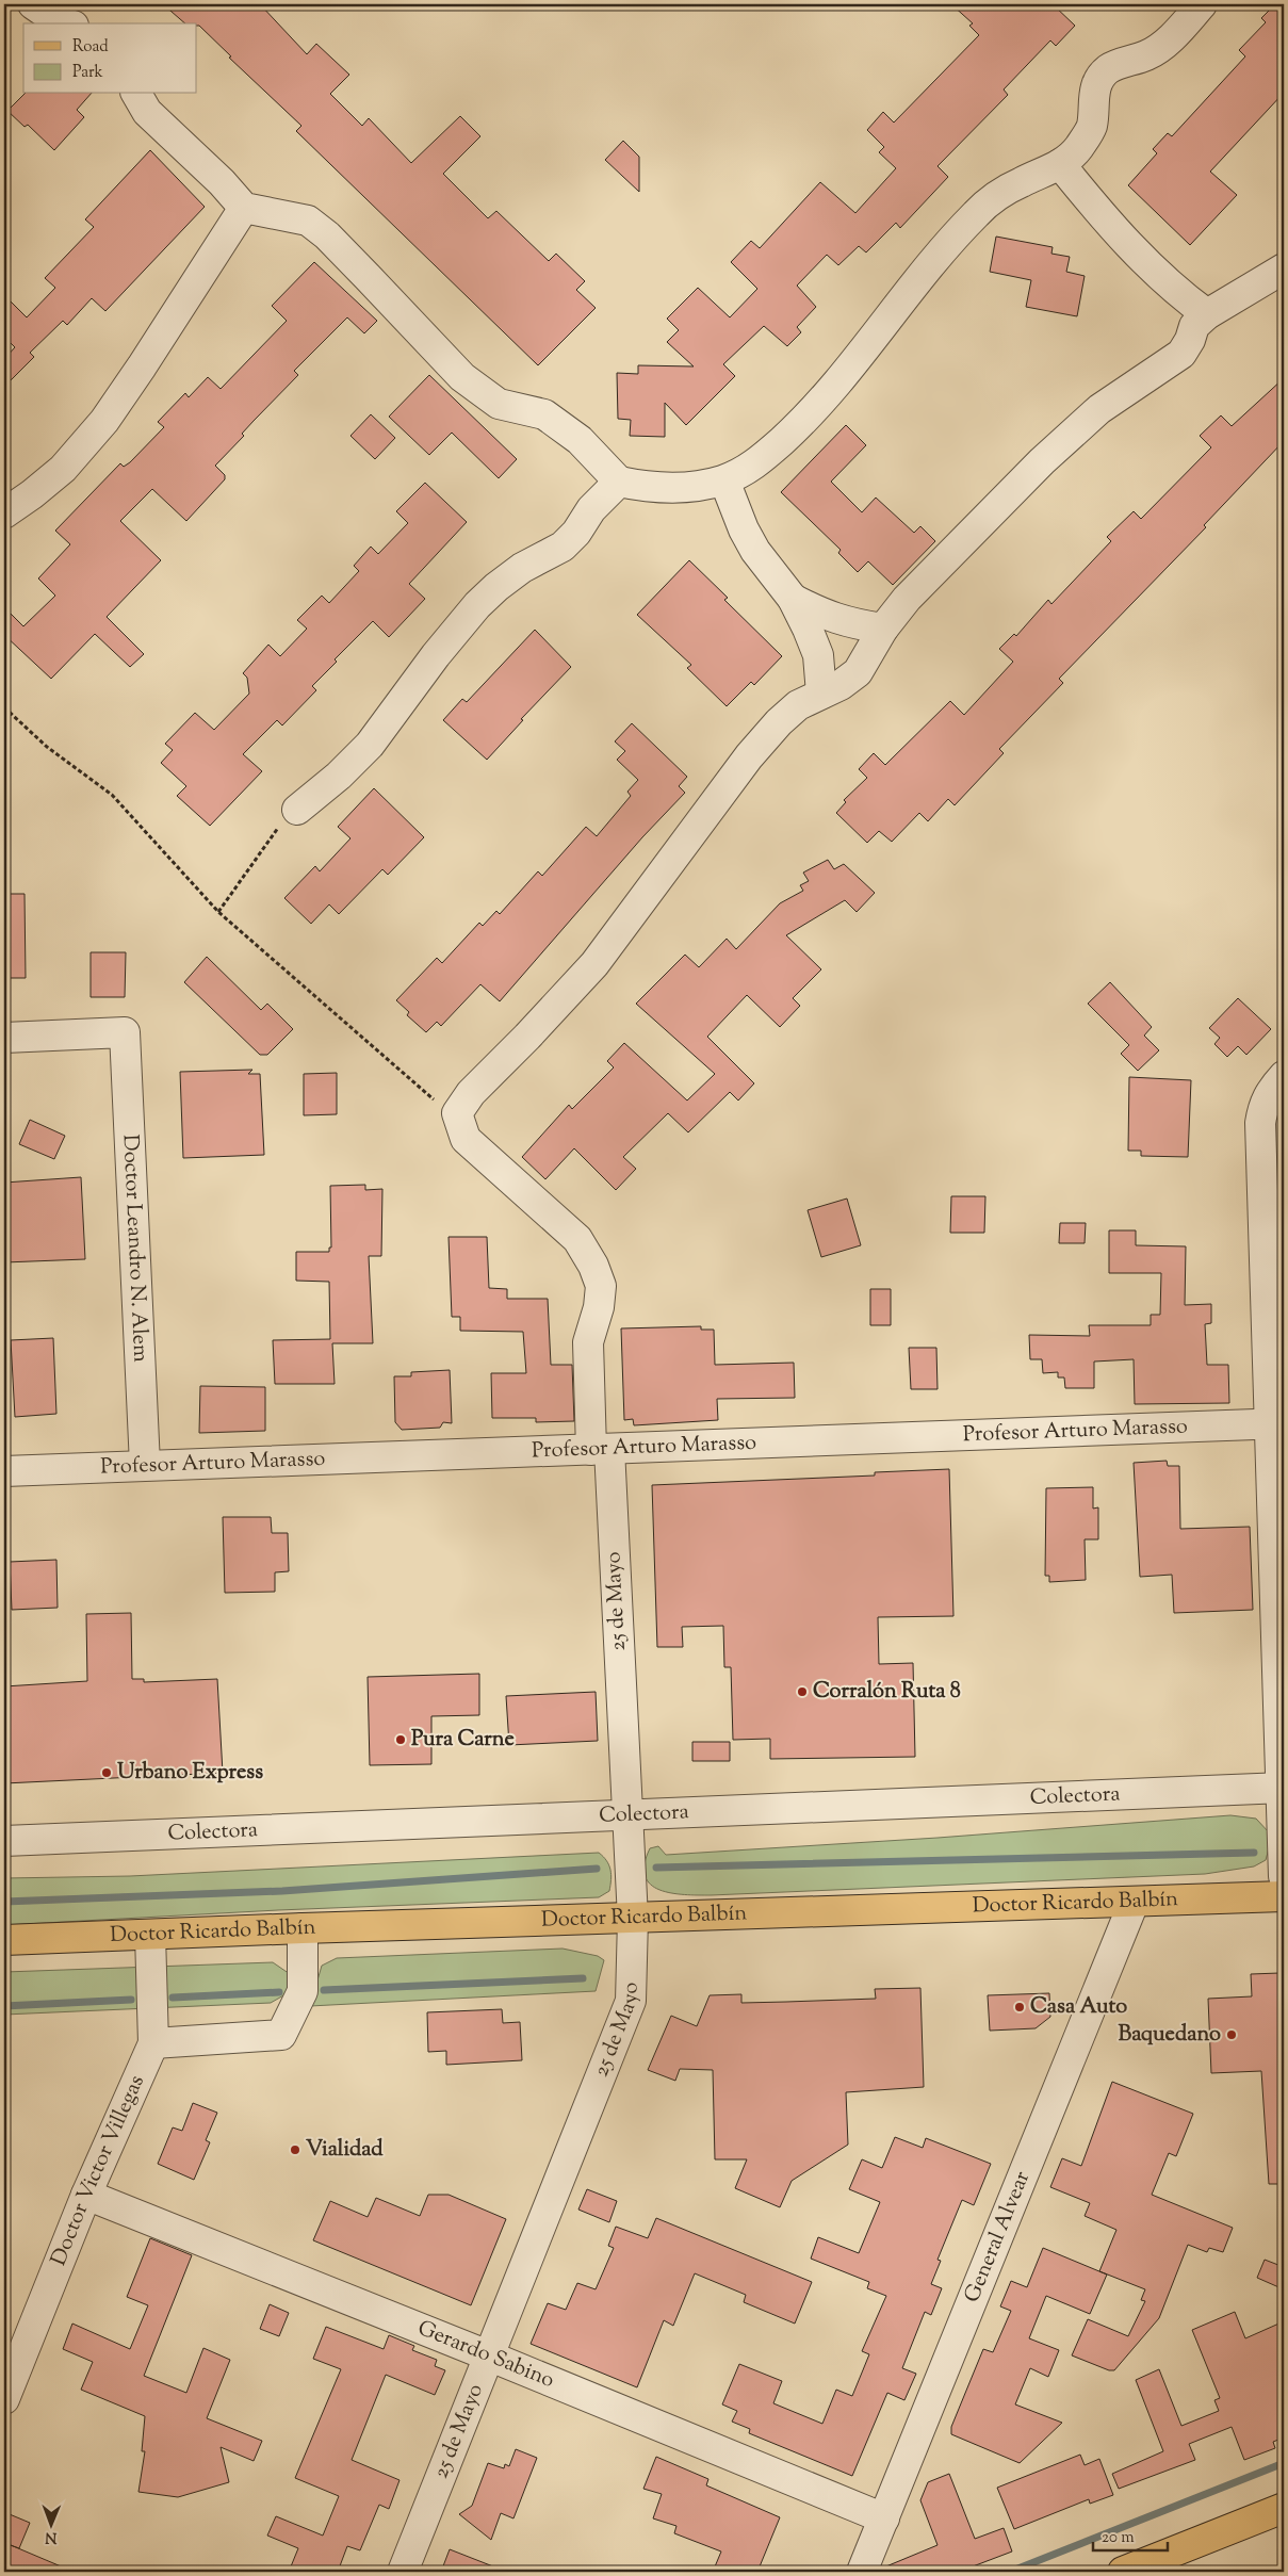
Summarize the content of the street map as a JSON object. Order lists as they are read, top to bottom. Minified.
{"streets":{"main road":["Doctor Ricardo Balbín"],"street":["Doctor Leandro N. Alem","Profesor Arturo Marasso","25 de Mayo","Colectora","Doctor Victor Villegas","General Alvear","Gerardo Sabino"]},"crossings":[["Doctor Leandro N. Alem","Profesor Arturo Marasso"],["Profesor Arturo Marasso","25 de Mayo"],["25 de Mayo","Colectora"],["25 de Mayo","Doctor Ricardo Balbín"],["25 de Mayo","Gerardo Sabino"],["Doctor Ricardo Balbín","Doctor Victor Villegas"],["Doctor Ricardo Balbín","General Alvear"],["Doctor Victor Villegas","Gerardo Sabino"],["General Alvear","Gerardo Sabino"]],"places":["Corralón Ruta 8","Pura Carne","Urbano Express","Casa Auto","Baquedano","Vialidad"],"legend":["Road","Park"],"scale_bar":"20 m","north":"bottom"}
